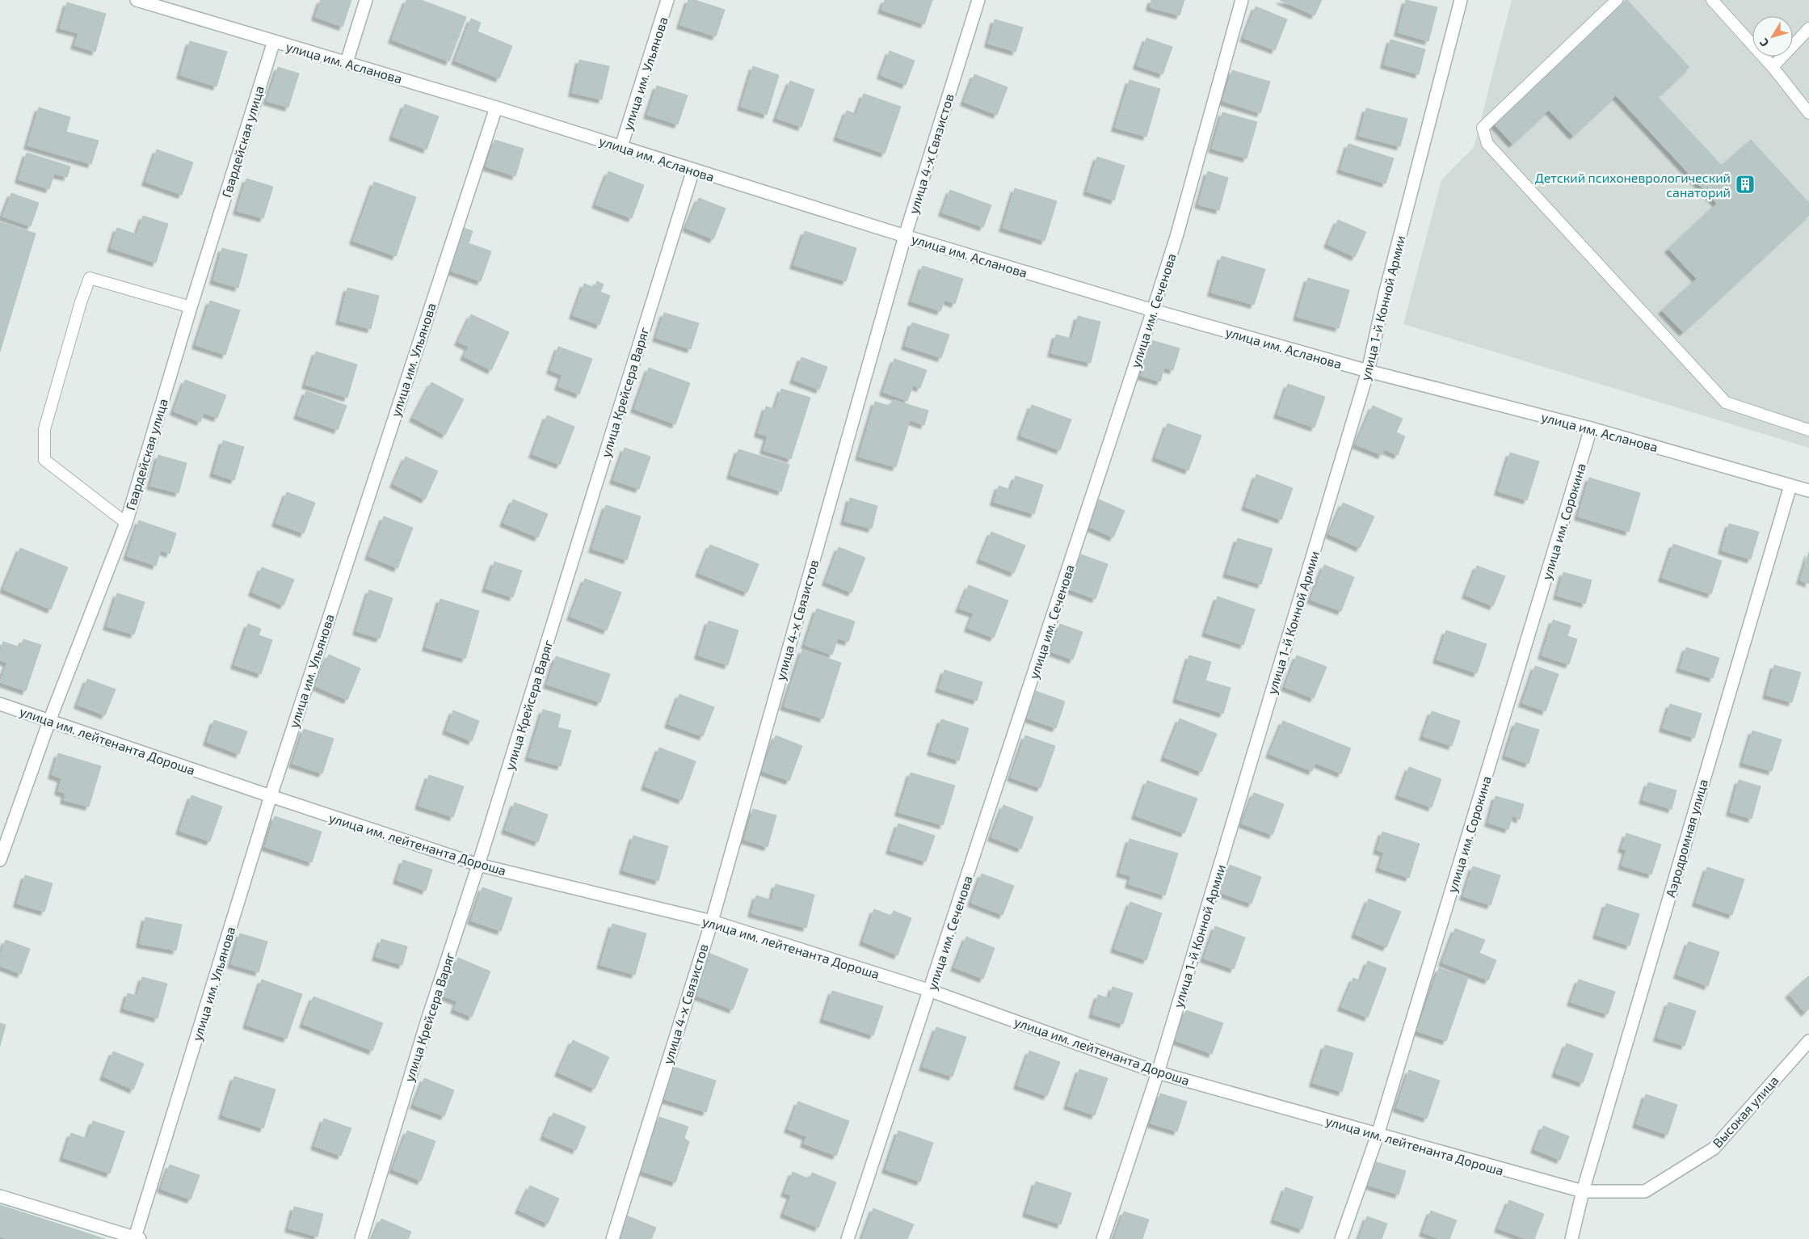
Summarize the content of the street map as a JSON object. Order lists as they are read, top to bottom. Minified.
{"streets":{"street":["улица им. Асланова","улица им. Ульянова","Гвардейская улица","улица 4-х Связистов","улица 1-й Конной Армии","улица им. Сеченова","улица Крейсера Варяг","улица им. Сорокина","улица им. лейтенанта Дороша","Аэродромная улица","Высокая улица"]},"crossings":[["улица им. Асланова","улица им. Ульянова"],["улица им. Асланова","Гвардейская улица"],["улица им. Асланова","улица 4-х Связистов"],["улица им. Асланова","улица 1-й Конной Армии"],["улица им. Асланова","улица им. Сеченова"],["улица им. Асланова","улица Крейсера Варяг"],["улица им. Асланова","улица им. Сорокина"],["улица им. Асланова","Аэродромная улица"],["улица им. Ульянова","улица им. лейтенанта Дороша"],["Гвардейская улица","улица им. лейтенанта Дороша"],["улица 4-х Связистов","улица им. лейтенанта Дороша"],["улица 1-й Конной Армии","улица им. лейтенанта Дороша"],["улица им. Сеченова","улица им. лейтенанта Дороша"],["улица Крейсера Варяг","улица им. лейтенанта Дороша"],["улица им. Сорокина","улица им. лейтенанта Дороша"],["улица им. лейтенанта Дороша","Аэродромная улица"],["улица им. лейтенанта Дороша","Высокая улица"],["Аэродромная улица","Высокая улица"]],"places":{"building":["Детский психоневрологический санаторий"]},"north":"bottom left"}
